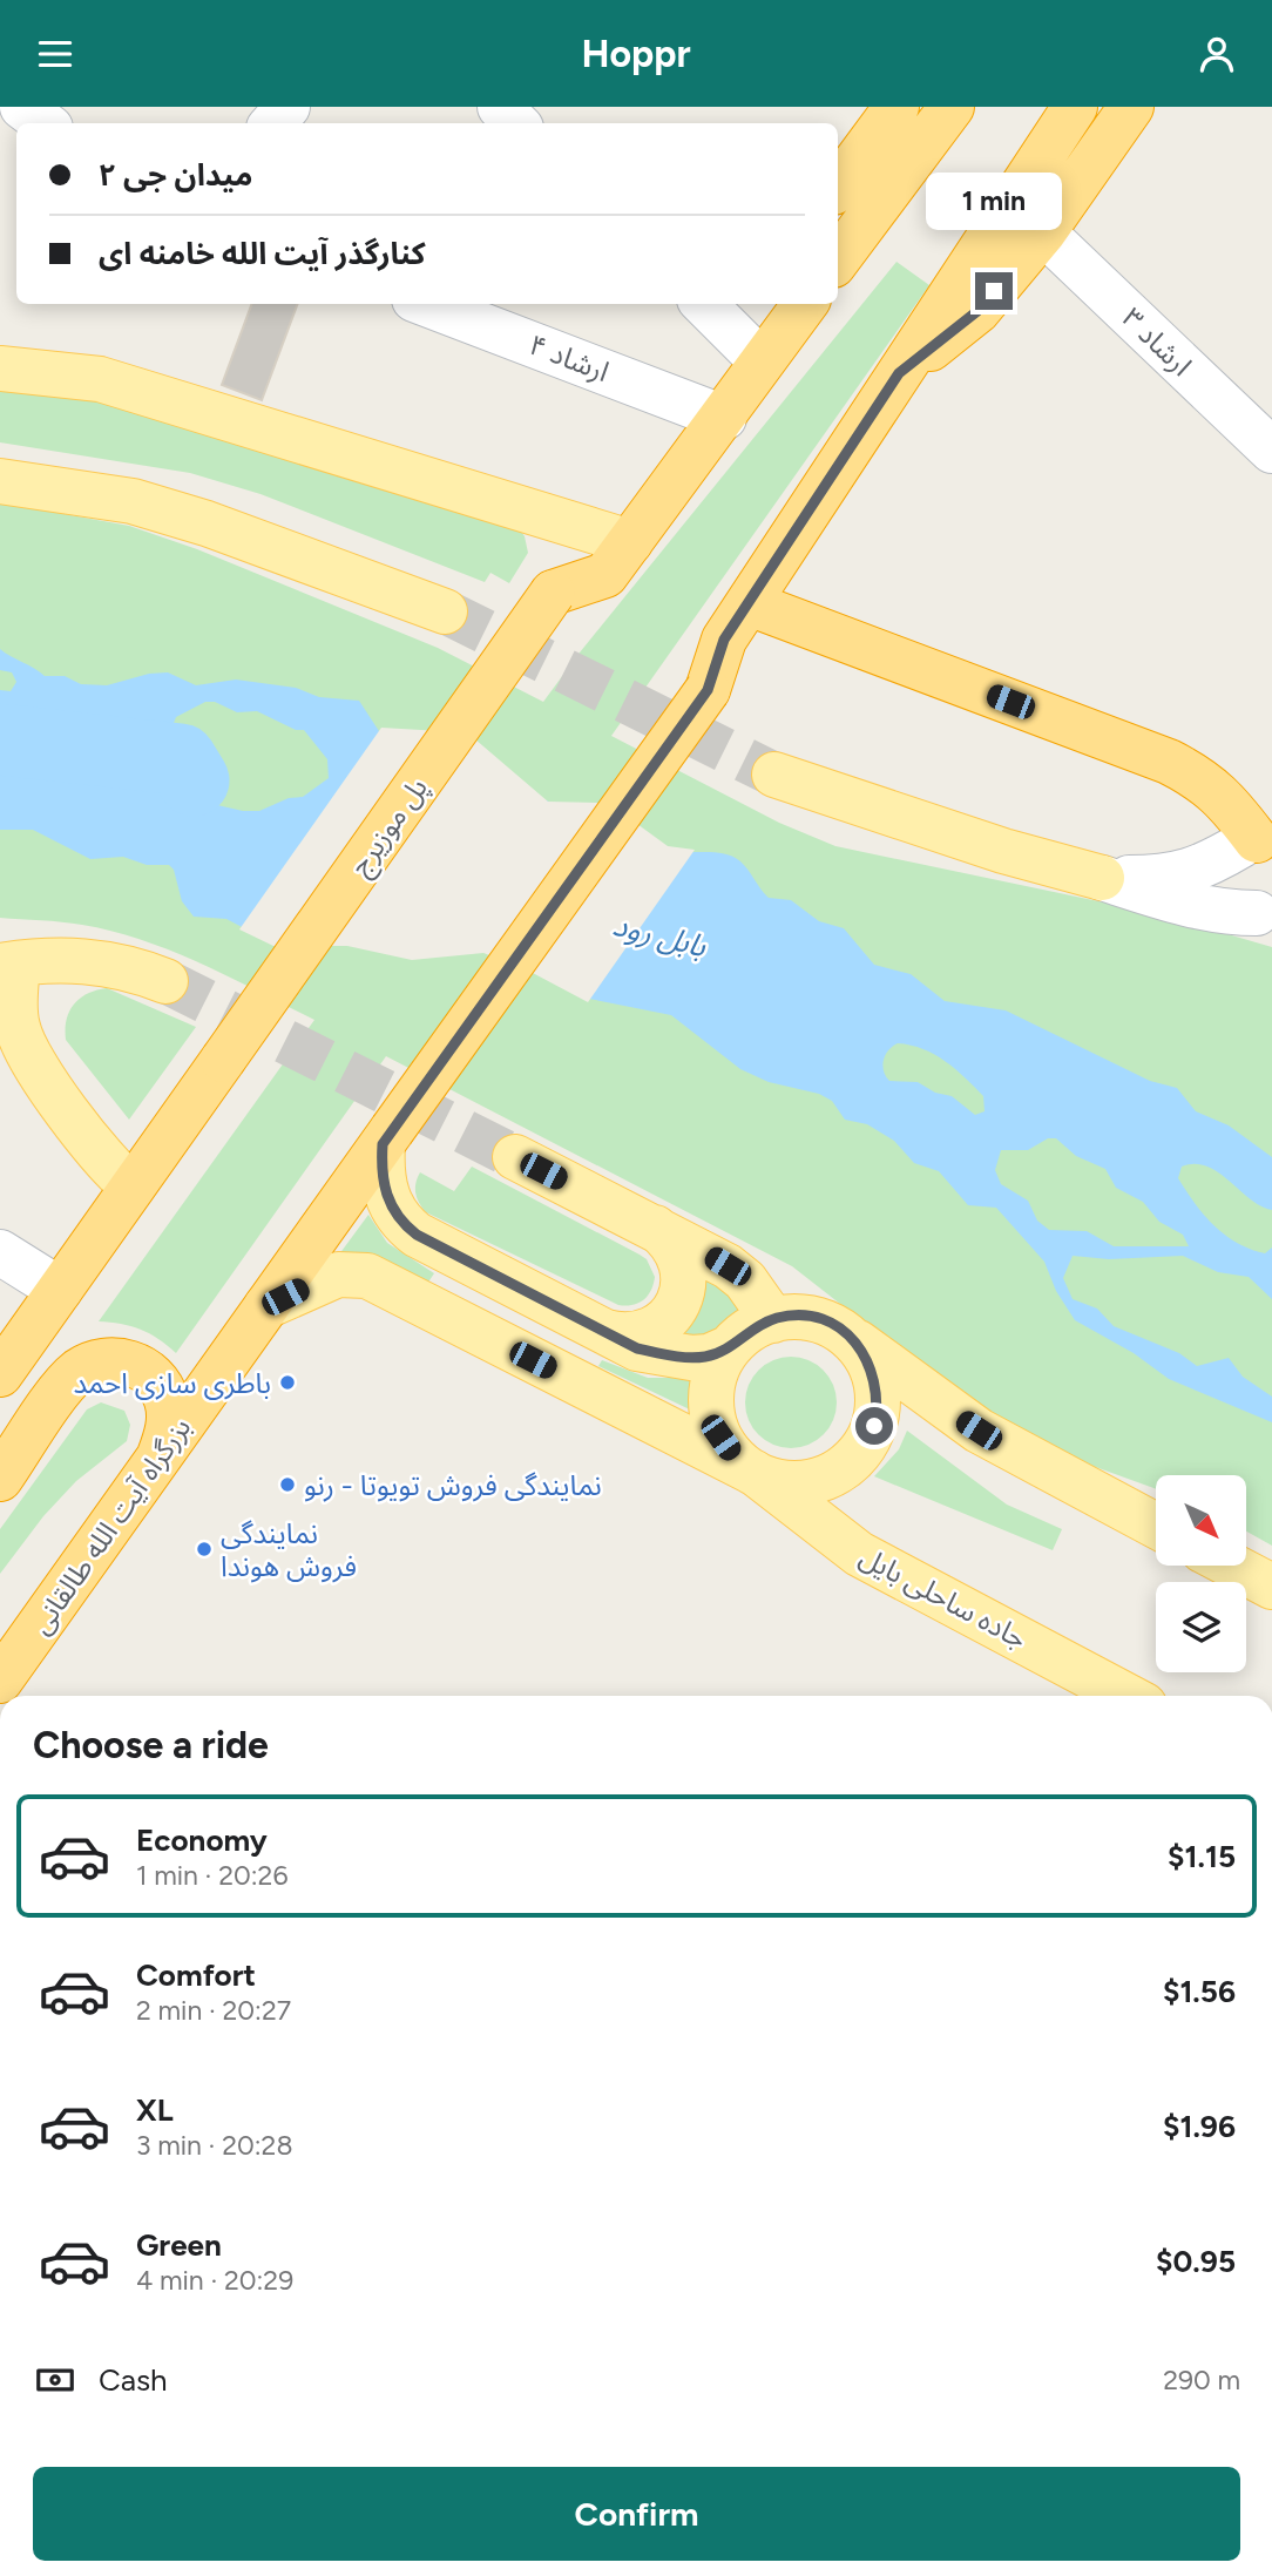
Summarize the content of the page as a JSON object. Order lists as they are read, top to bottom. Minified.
{"streets":{"highway":["پل موزیرج","بزرگراه آیت الله طالقانی"],"main road":["جاده ساحلی بایل"],"street":["ارشاد ۳","ارشاد ۴"]},"water":["بابل رود"],"places":["باطری سازی احمد","نمایندگی فروش تویوتا - رنو","نمایندگی فروش هوندا"],"north":"bottom right","page":{"header":"Hoppr","banner":["میدان جی ۲","کنارگذر آیت الله خامنه ای"],"bubble":"1 min","heading":"Choose a ride","list":[{"name":"Economy","note":"1 min · 20:26","value":"$1.15"},{"name":"Comfort","note":"2 min · 20:27","value":"$1.56"},{"name":"XL","note":"3 min · 20:28","value":"$1.96"},{"name":"Green","note":"4 min · 20:29","value":"$0.95"}],"pay":["Cash","290 m"],"buttons":"Confirm"}}
